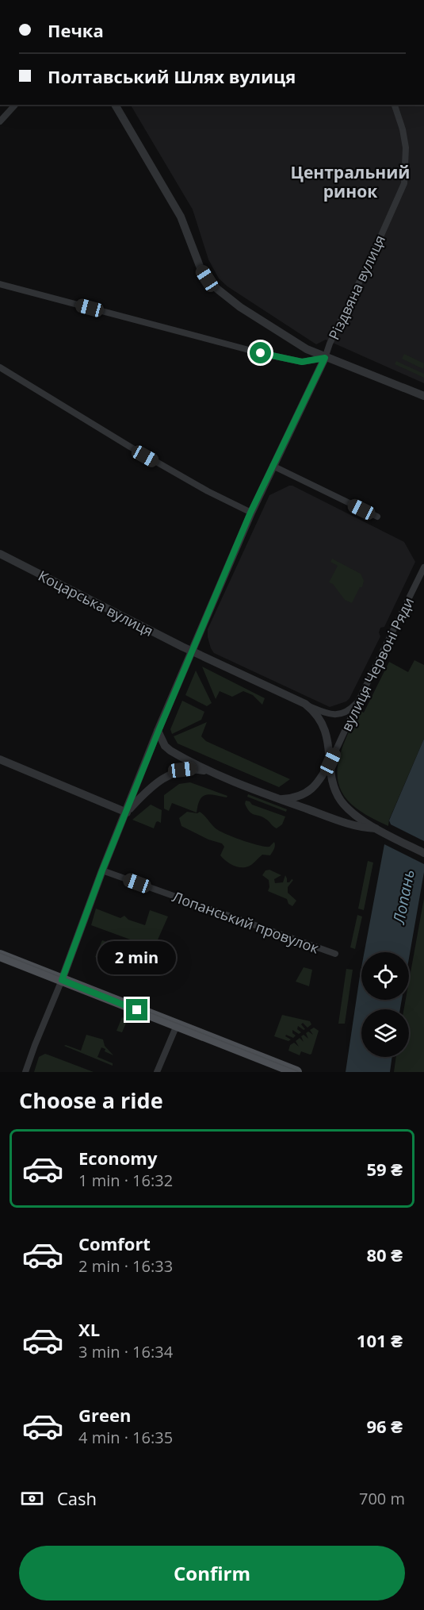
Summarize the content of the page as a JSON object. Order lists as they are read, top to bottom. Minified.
{"streets":{"street":["Різдвяна вулиця","Коцарська вулиця","вулиця Червоні Ряди","Лопанський провулок"]},"crossings":[["Різдвяна вулиця","Коцарська вулиця"],["Різдвяна вулиця","Лопанський провулок"]],"districts":["Центральний ринок"],"water":["Лопань"],"page":{"banner":["Печка","Полтавський Шлях вулиця"],"bubble":"2 min","heading":"Choose a ride","list":[{"name":"Economy","note":"1 min · 16:32","value":"59 ₴"},{"name":"Comfort","note":"2 min · 16:33","value":"80 ₴"},{"name":"XL","note":"3 min · 16:34","value":"101 ₴"},{"name":"Green","note":"4 min · 16:35","value":"96 ₴"}],"pay":["Cash","700 m"],"buttons":"Confirm"}}
